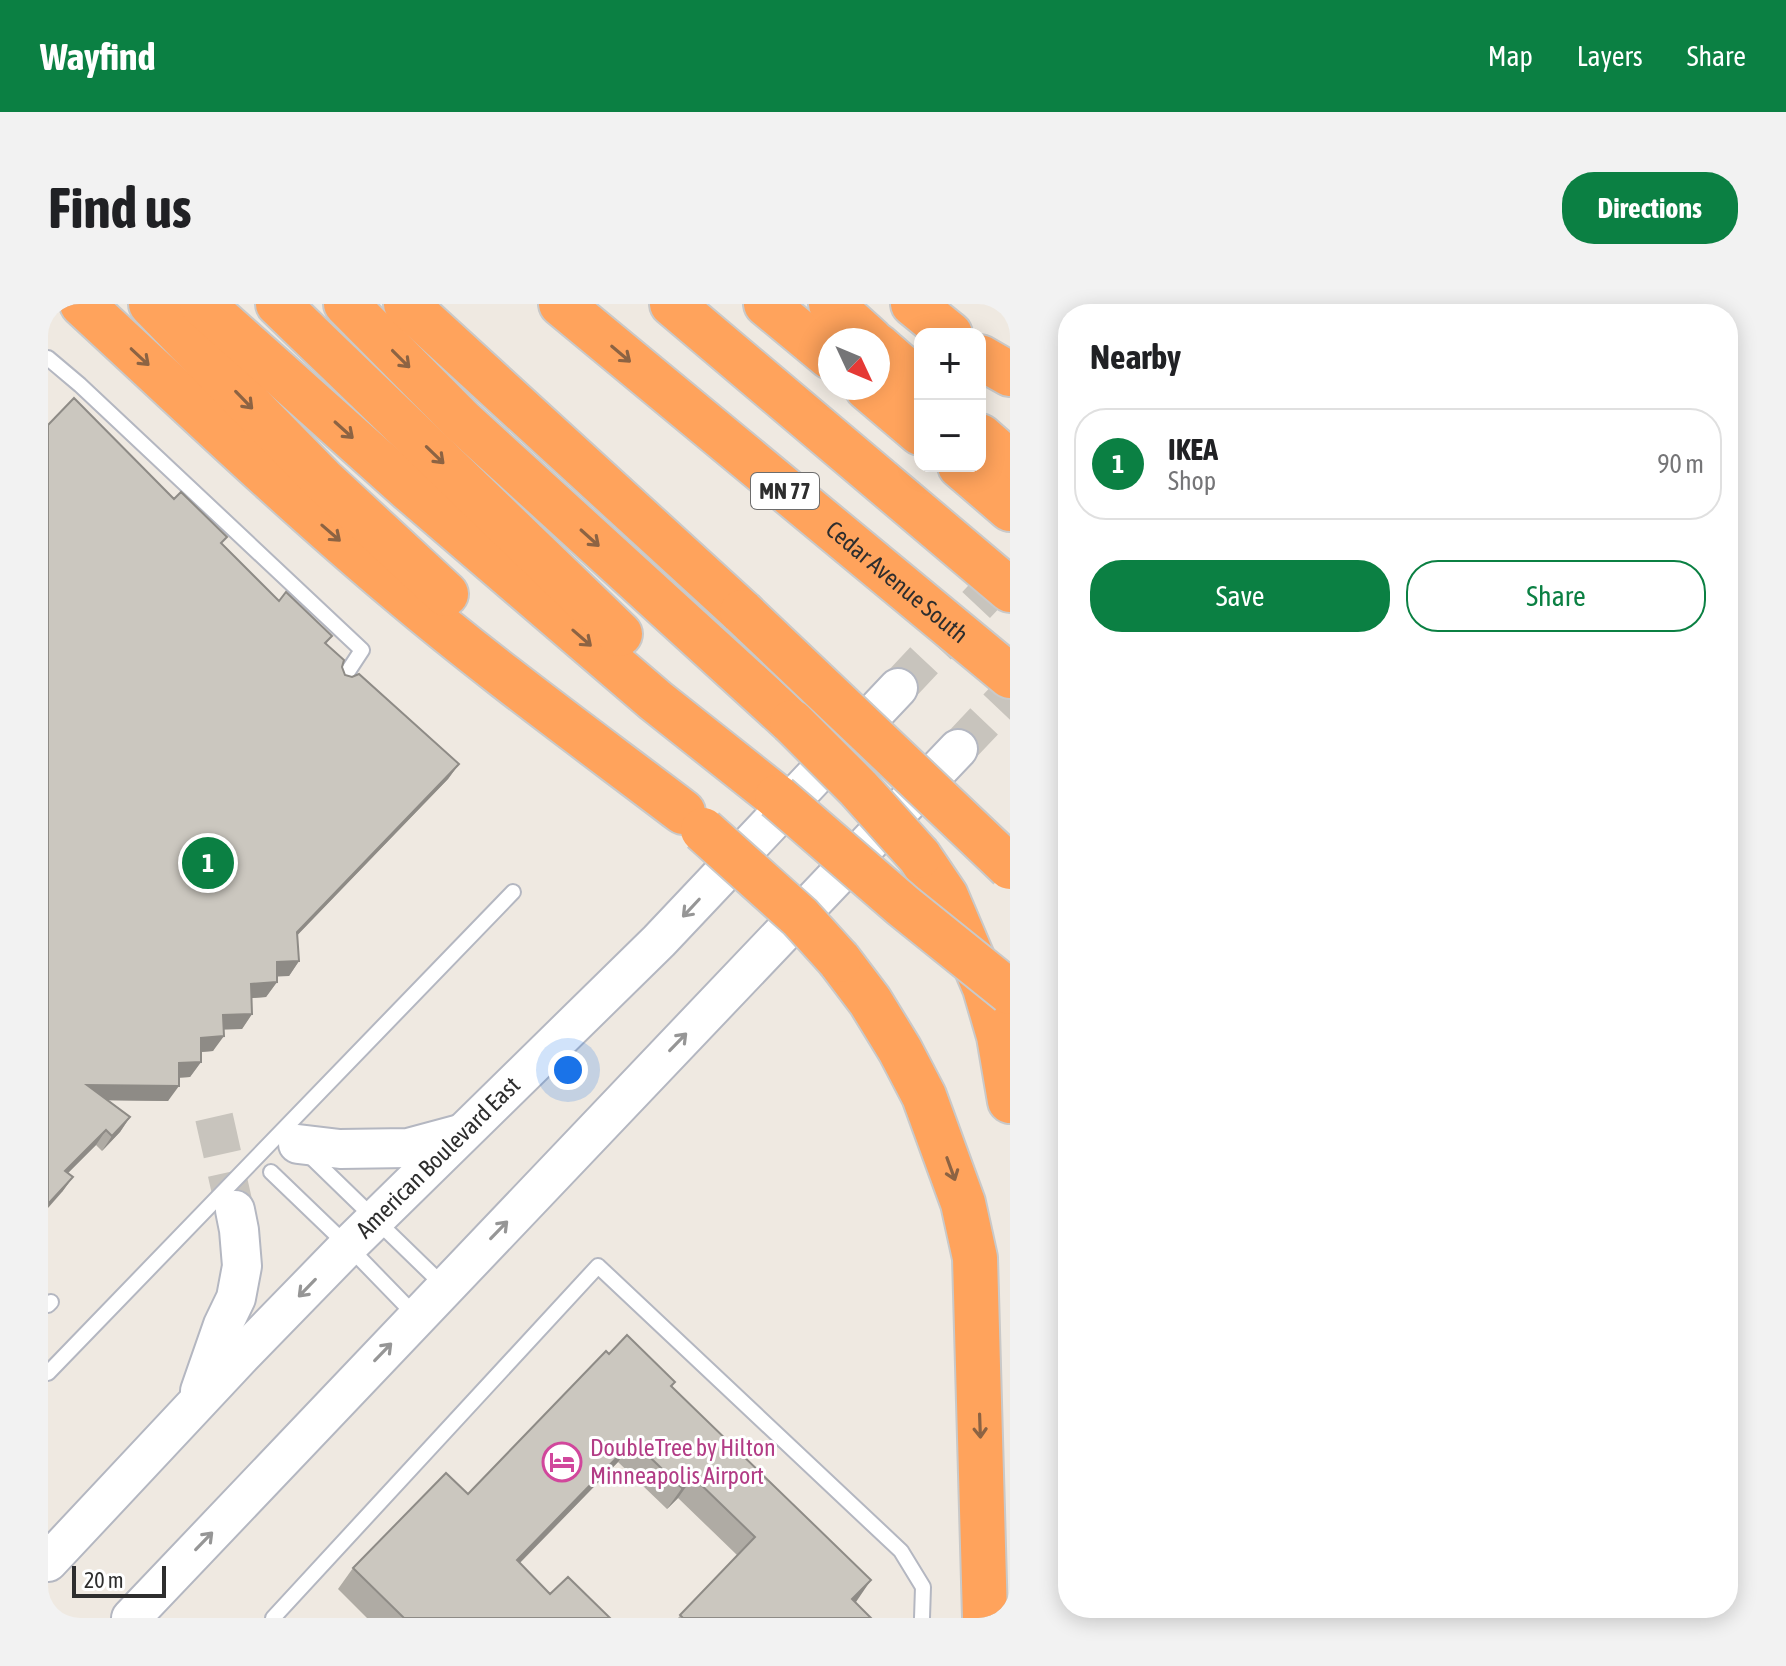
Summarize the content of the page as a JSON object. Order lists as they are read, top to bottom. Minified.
{"streets":{"highway":["MN 77","Cedar Avenue South"],"main road":["American Boulevard East"]},"places":{"hotel":["DoubleTree by Hilton Minneapolis Airport"]},"scale_bar":"20 m","north":"bottom right","page":{"header":"Wayfind","nav":["Map","Layers","Share"],"buttons":["Directions",["Save","Share"]],"title":"Find us","heading":"Nearby","map_buttons":["+","−"],"list":[{"mark":"1","name":"IKEA","note":"Shop","value":"90 m"}],"pins":"1","scale":"20 m"}}
